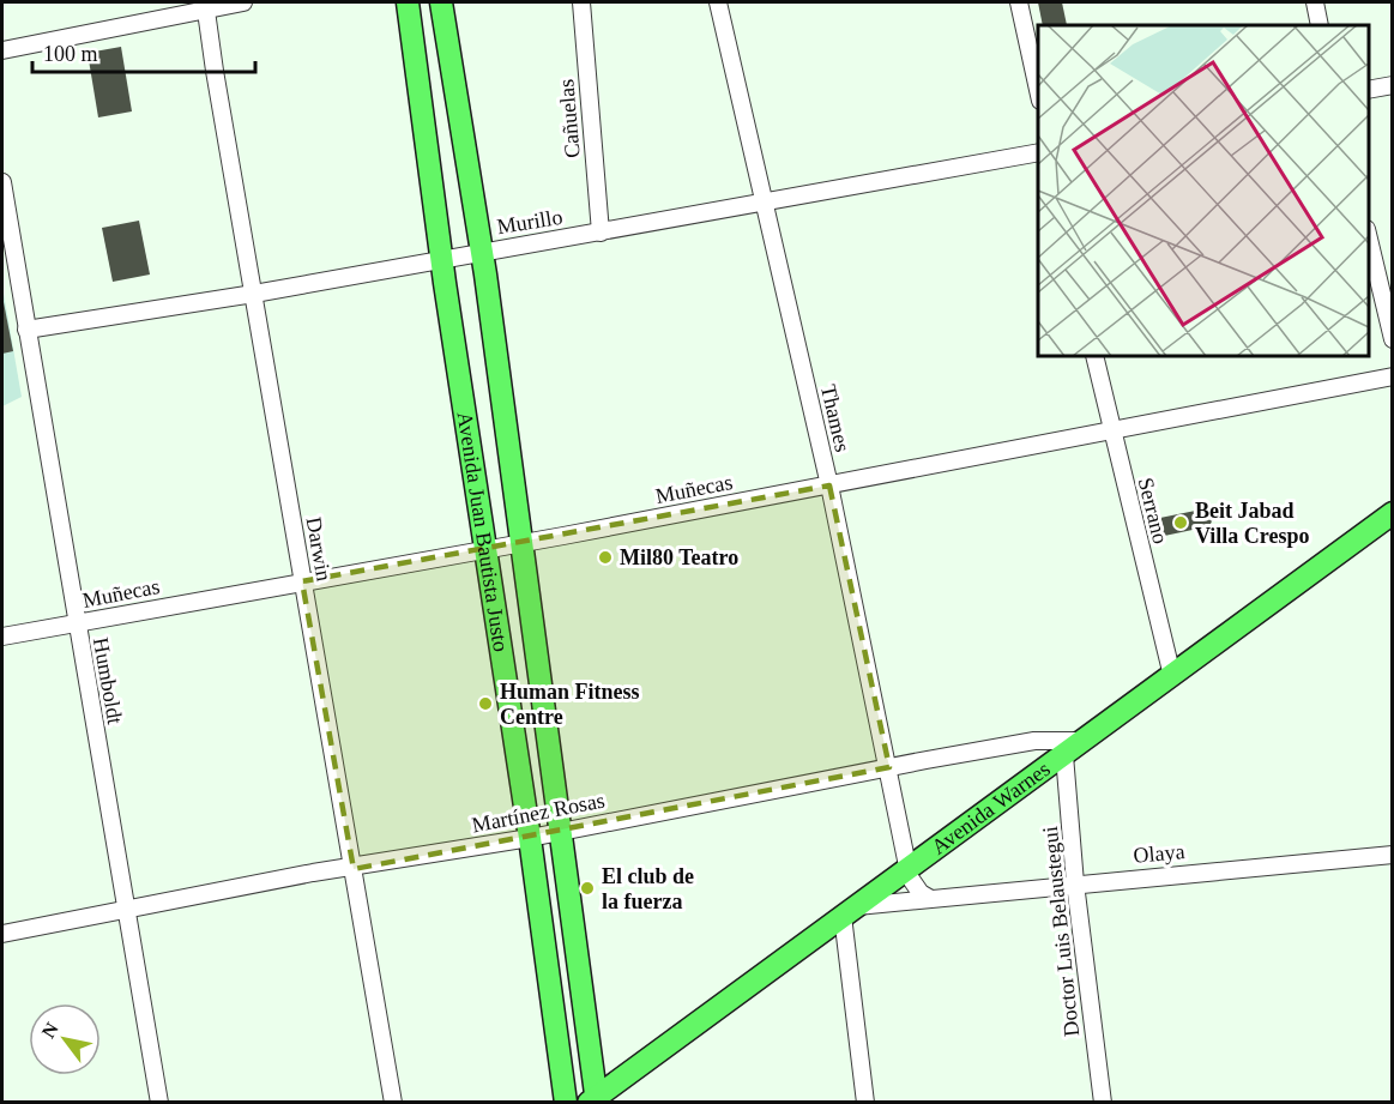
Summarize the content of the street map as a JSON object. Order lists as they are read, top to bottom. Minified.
{"streets":{"main road":["Avenida Juan Bautista Justo","Avenida Warnes"],"street":["Cañuelas","Murillo","Thames","Muñecas","Serrano","Darwin","Humboldt","Martínez Rosas","Olaya","Doctor Luis Belaustegui"]},"crossings":[["Cañuelas","Murillo"],["Murillo","Thames"],["Murillo","Avenida Juan Bautista Justo"],["Murillo","Darwin"],["Murillo","Humboldt"],["Thames","Muñecas"],["Thames","Avenida Warnes"],["Thames","Martínez Rosas"],["Muñecas","Serrano"],["Muñecas","Avenida Juan Bautista Justo"],["Muñecas","Darwin"],["Muñecas","Humboldt"],["Serrano","Avenida Warnes"],["Avenida Juan Bautista Justo","Avenida Warnes"],["Avenida Juan Bautista Justo","Martínez Rosas"],["Darwin","Martínez Rosas"],["Humboldt","Martínez Rosas"],["Avenida Warnes","Martínez Rosas"],["Avenida Warnes","Olaya"],["Avenida Warnes","Doctor Luis Belaustegui"],["Olaya","Doctor Luis Belaustegui"]],"places":["Beit Jabad Villa Crespo","Mil80 Teatro","Human Fitness Centre","El club de la fuerza"],"scale_bar":"100 m","north":"top left"}
